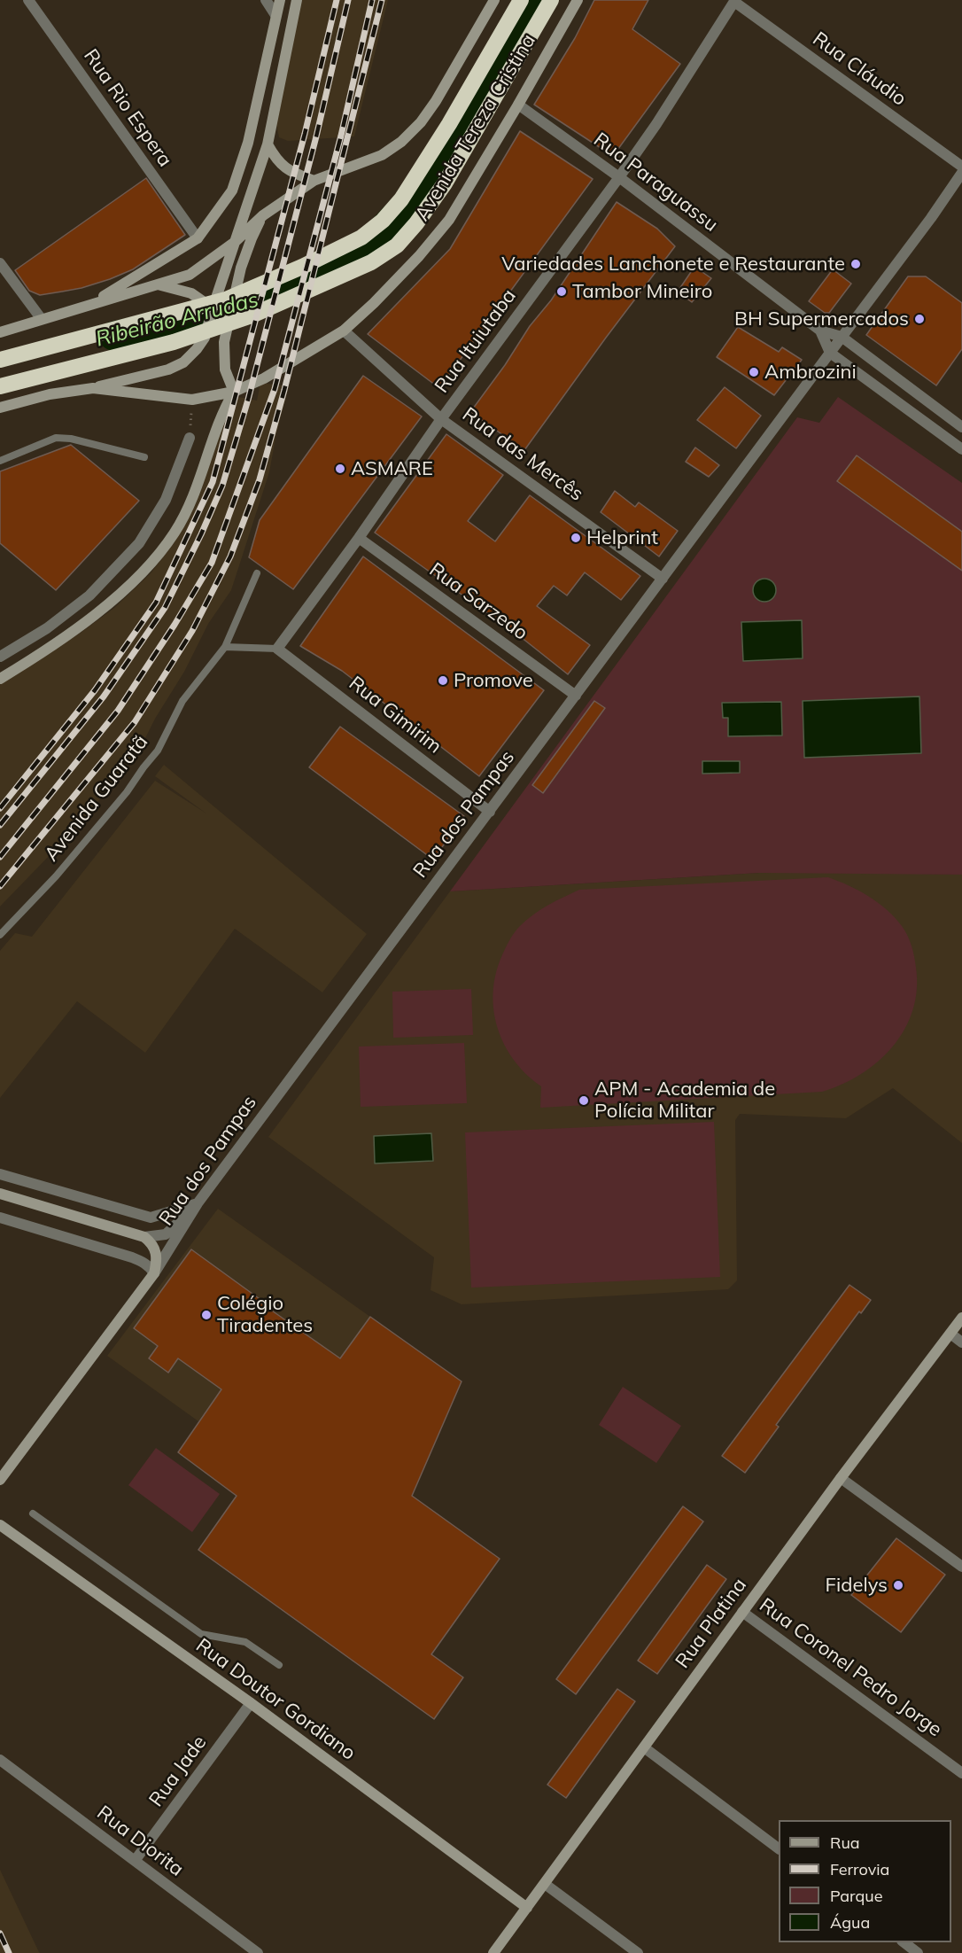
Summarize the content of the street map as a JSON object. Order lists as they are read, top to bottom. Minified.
{"streets":{"highway":["Avenida Tereza Cristina"],"street":["Rua Cláudio","Rua Rio Espera","Rua Paraguassu","Rua Ituiutaba","Rua das Mercês","Rua Sarzedo","Rua Gimirim","Rua dos Pampas","Rua Platina","Rua Coronel Pedro Jorge","Rua Doutor Gordiano","Rua Jade","Rua Diorita"],"lane":["Avenida Guaratã"]},"crossings":[["Rua Cláudio","Rua Ituiutaba"],["Avenida Tereza Cristina","Rua Paraguassu"],["Avenida Tereza Cristina","Rua das Mercês"],["Rua Paraguassu","Rua Ituiutaba"],["Rua Ituiutaba","Rua das Mercês"],["Rua Ituiutaba","Rua Sarzedo"],["Rua Ituiutaba","Rua Gimirim"],["Rua das Mercês","Rua dos Pampas"],["Rua Sarzedo","Rua dos Pampas"],["Rua Gimirim","Rua dos Pampas"],["Rua Platina","Rua Coronel Pedro Jorge"],["Rua Platina","Rua Doutor Gordiano"],["Rua Doutor Gordiano","Rua Jade"],["Rua Jade","Rua Diorita"]],"water":["Ribeirão Arrudas"],"places":["Variedades Lanchonete e Restaurante","Tambor Mineiro","BH Supermercados","Ambrozini","ASMARE","Helprint","Promove","APM - Academia de Polícia Militar","Colégio Tiradentes","Fidelys"],"legend":["Rua","Ferrovia","Parque","Água"]}
